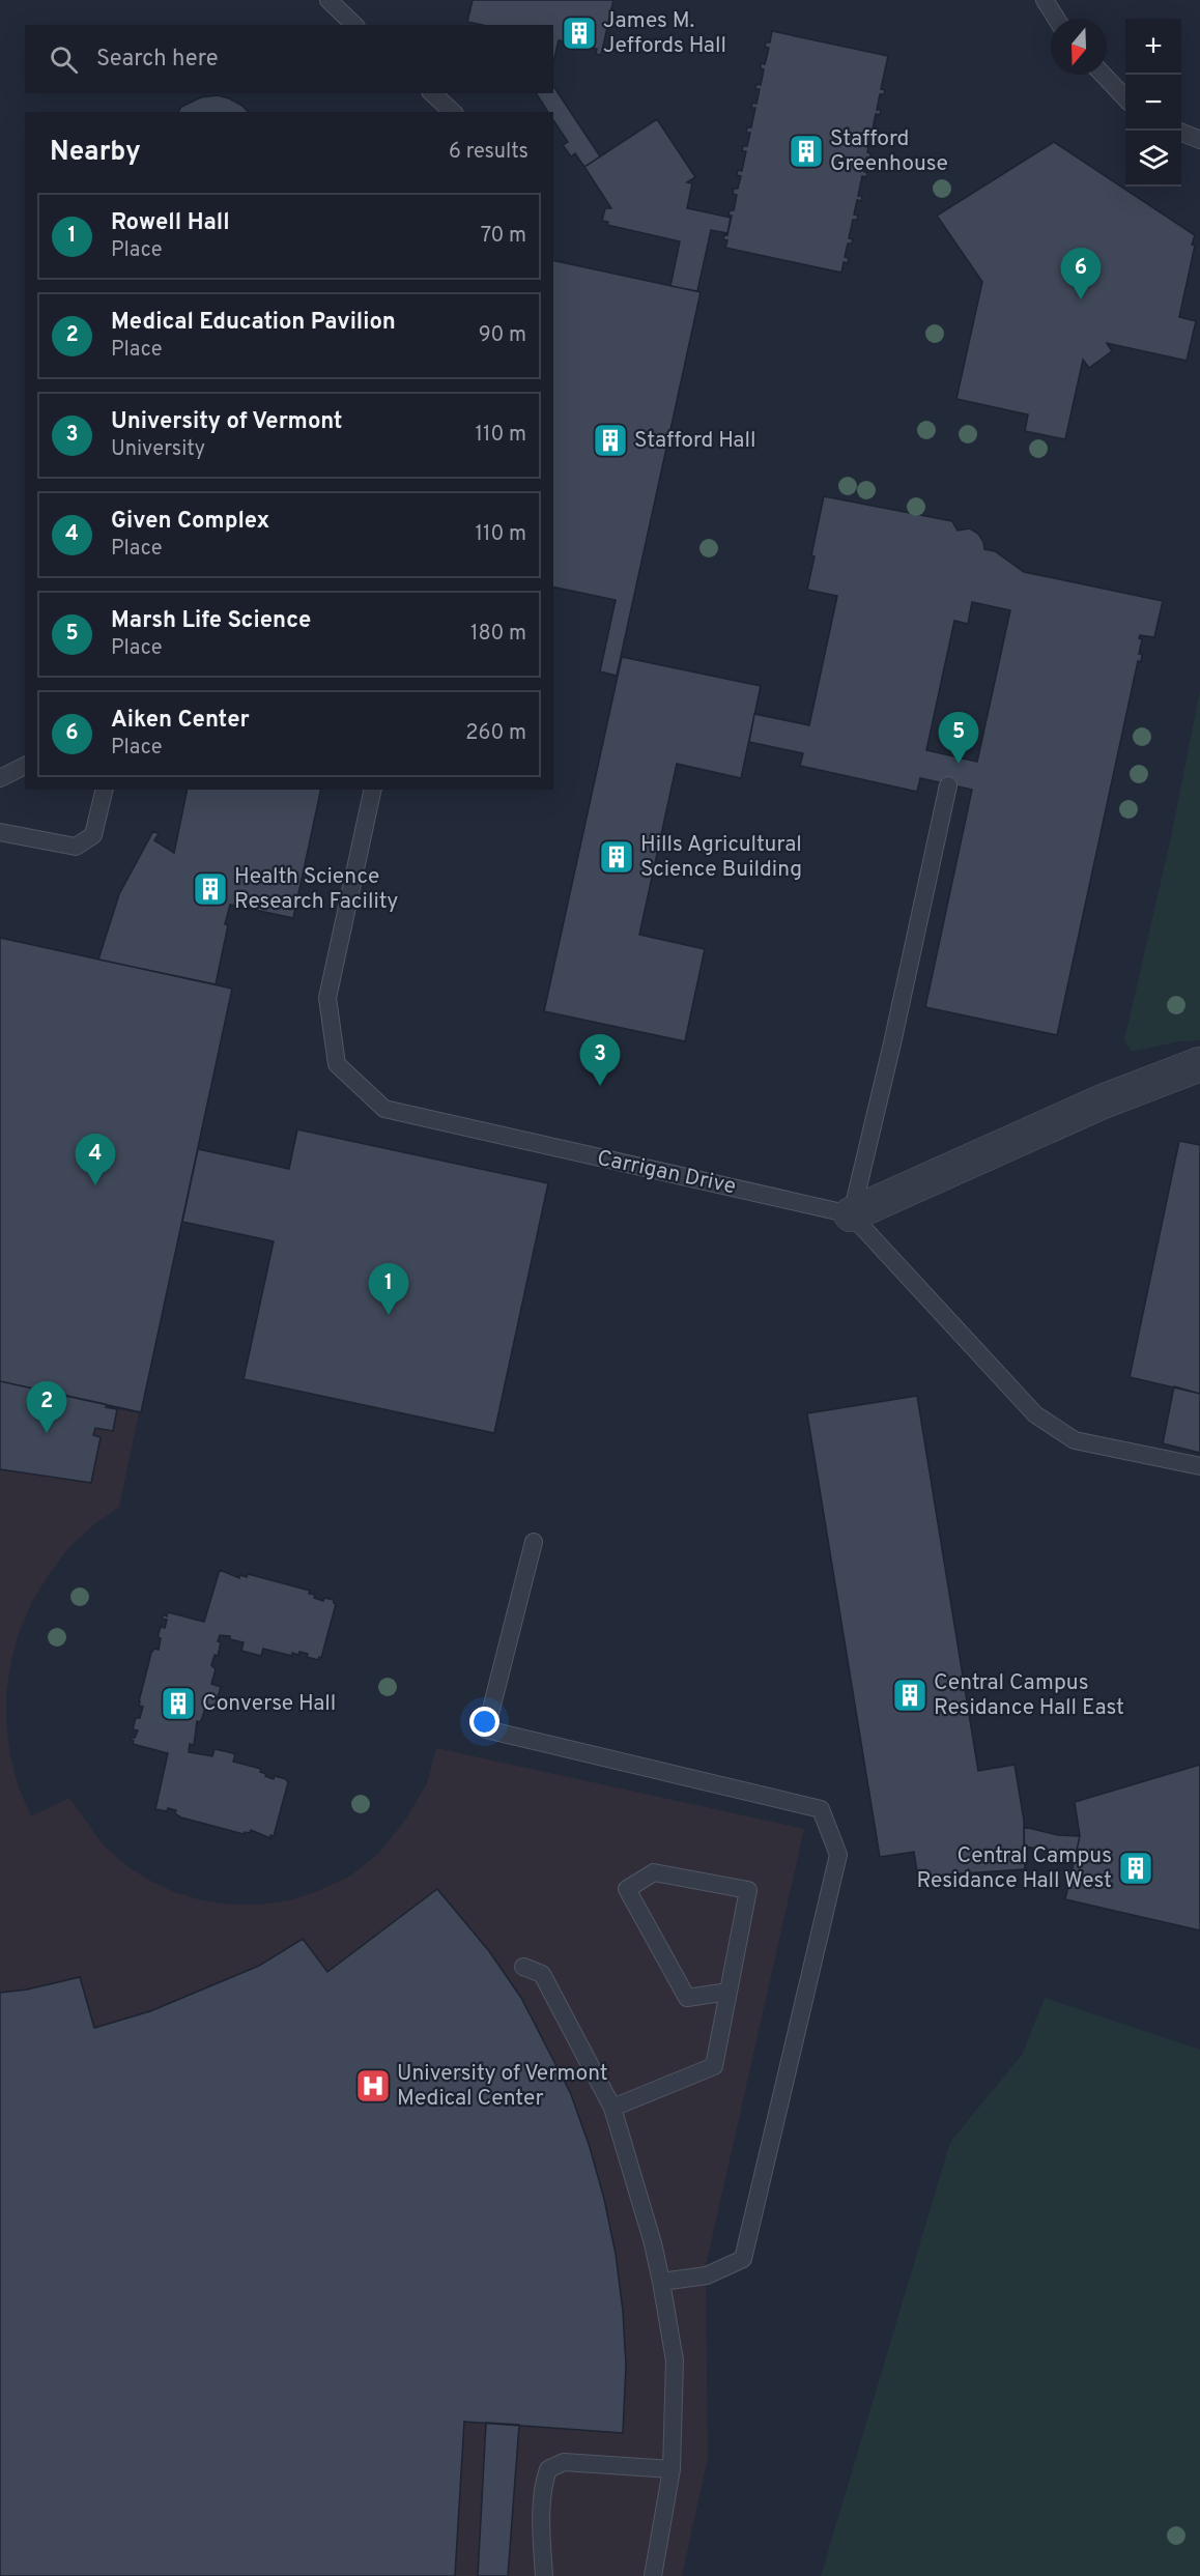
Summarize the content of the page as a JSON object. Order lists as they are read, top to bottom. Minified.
{"streets":{"lane":["Carrigan Drive"]},"places":{"building":["James M. Jeffords Hall","Stafford Greenhouse","Stafford Hall","Hills Agricultural Science Building","Health Science Research Facility","Central Campus Residance Hall East","Converse Hall","Central Campus Residance Hall West"],"hospital":["University of Vermont Medical Center"]},"north":"bottom","page":{"map_buttons":["+","−"],"search":"Search here","heading":["Nearby","6 results"],"list":[{"mark":"1","name":"Rowell Hall","note":"Place","value":"70 m"},{"mark":"2","name":"Medical Education Pavilion","note":"Place","value":"90 m"},{"mark":"3","name":"University of Vermont","note":"University","value":"110 m"},{"mark":"4","name":"Given Complex","note":"Place","value":"110 m"},{"mark":"5","name":"Marsh Life Science","note":"Place","value":"180 m"},{"mark":"6","name":"Aiken Center","note":"Place","value":"260 m"}],"pins":["6","5","3","4","1","2"]}}
